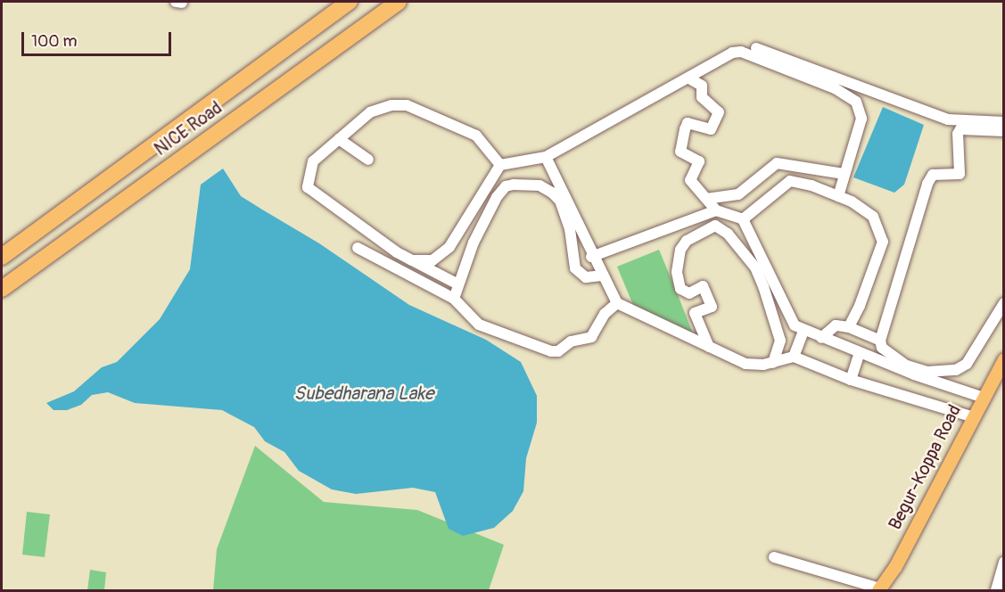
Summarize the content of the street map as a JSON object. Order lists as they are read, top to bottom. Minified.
{"streets":{"highway":["NICE Road"],"main road":["Begur-Koppa Road"]},"water":["Subedharana Lake"],"scale_bar":"100 m"}
